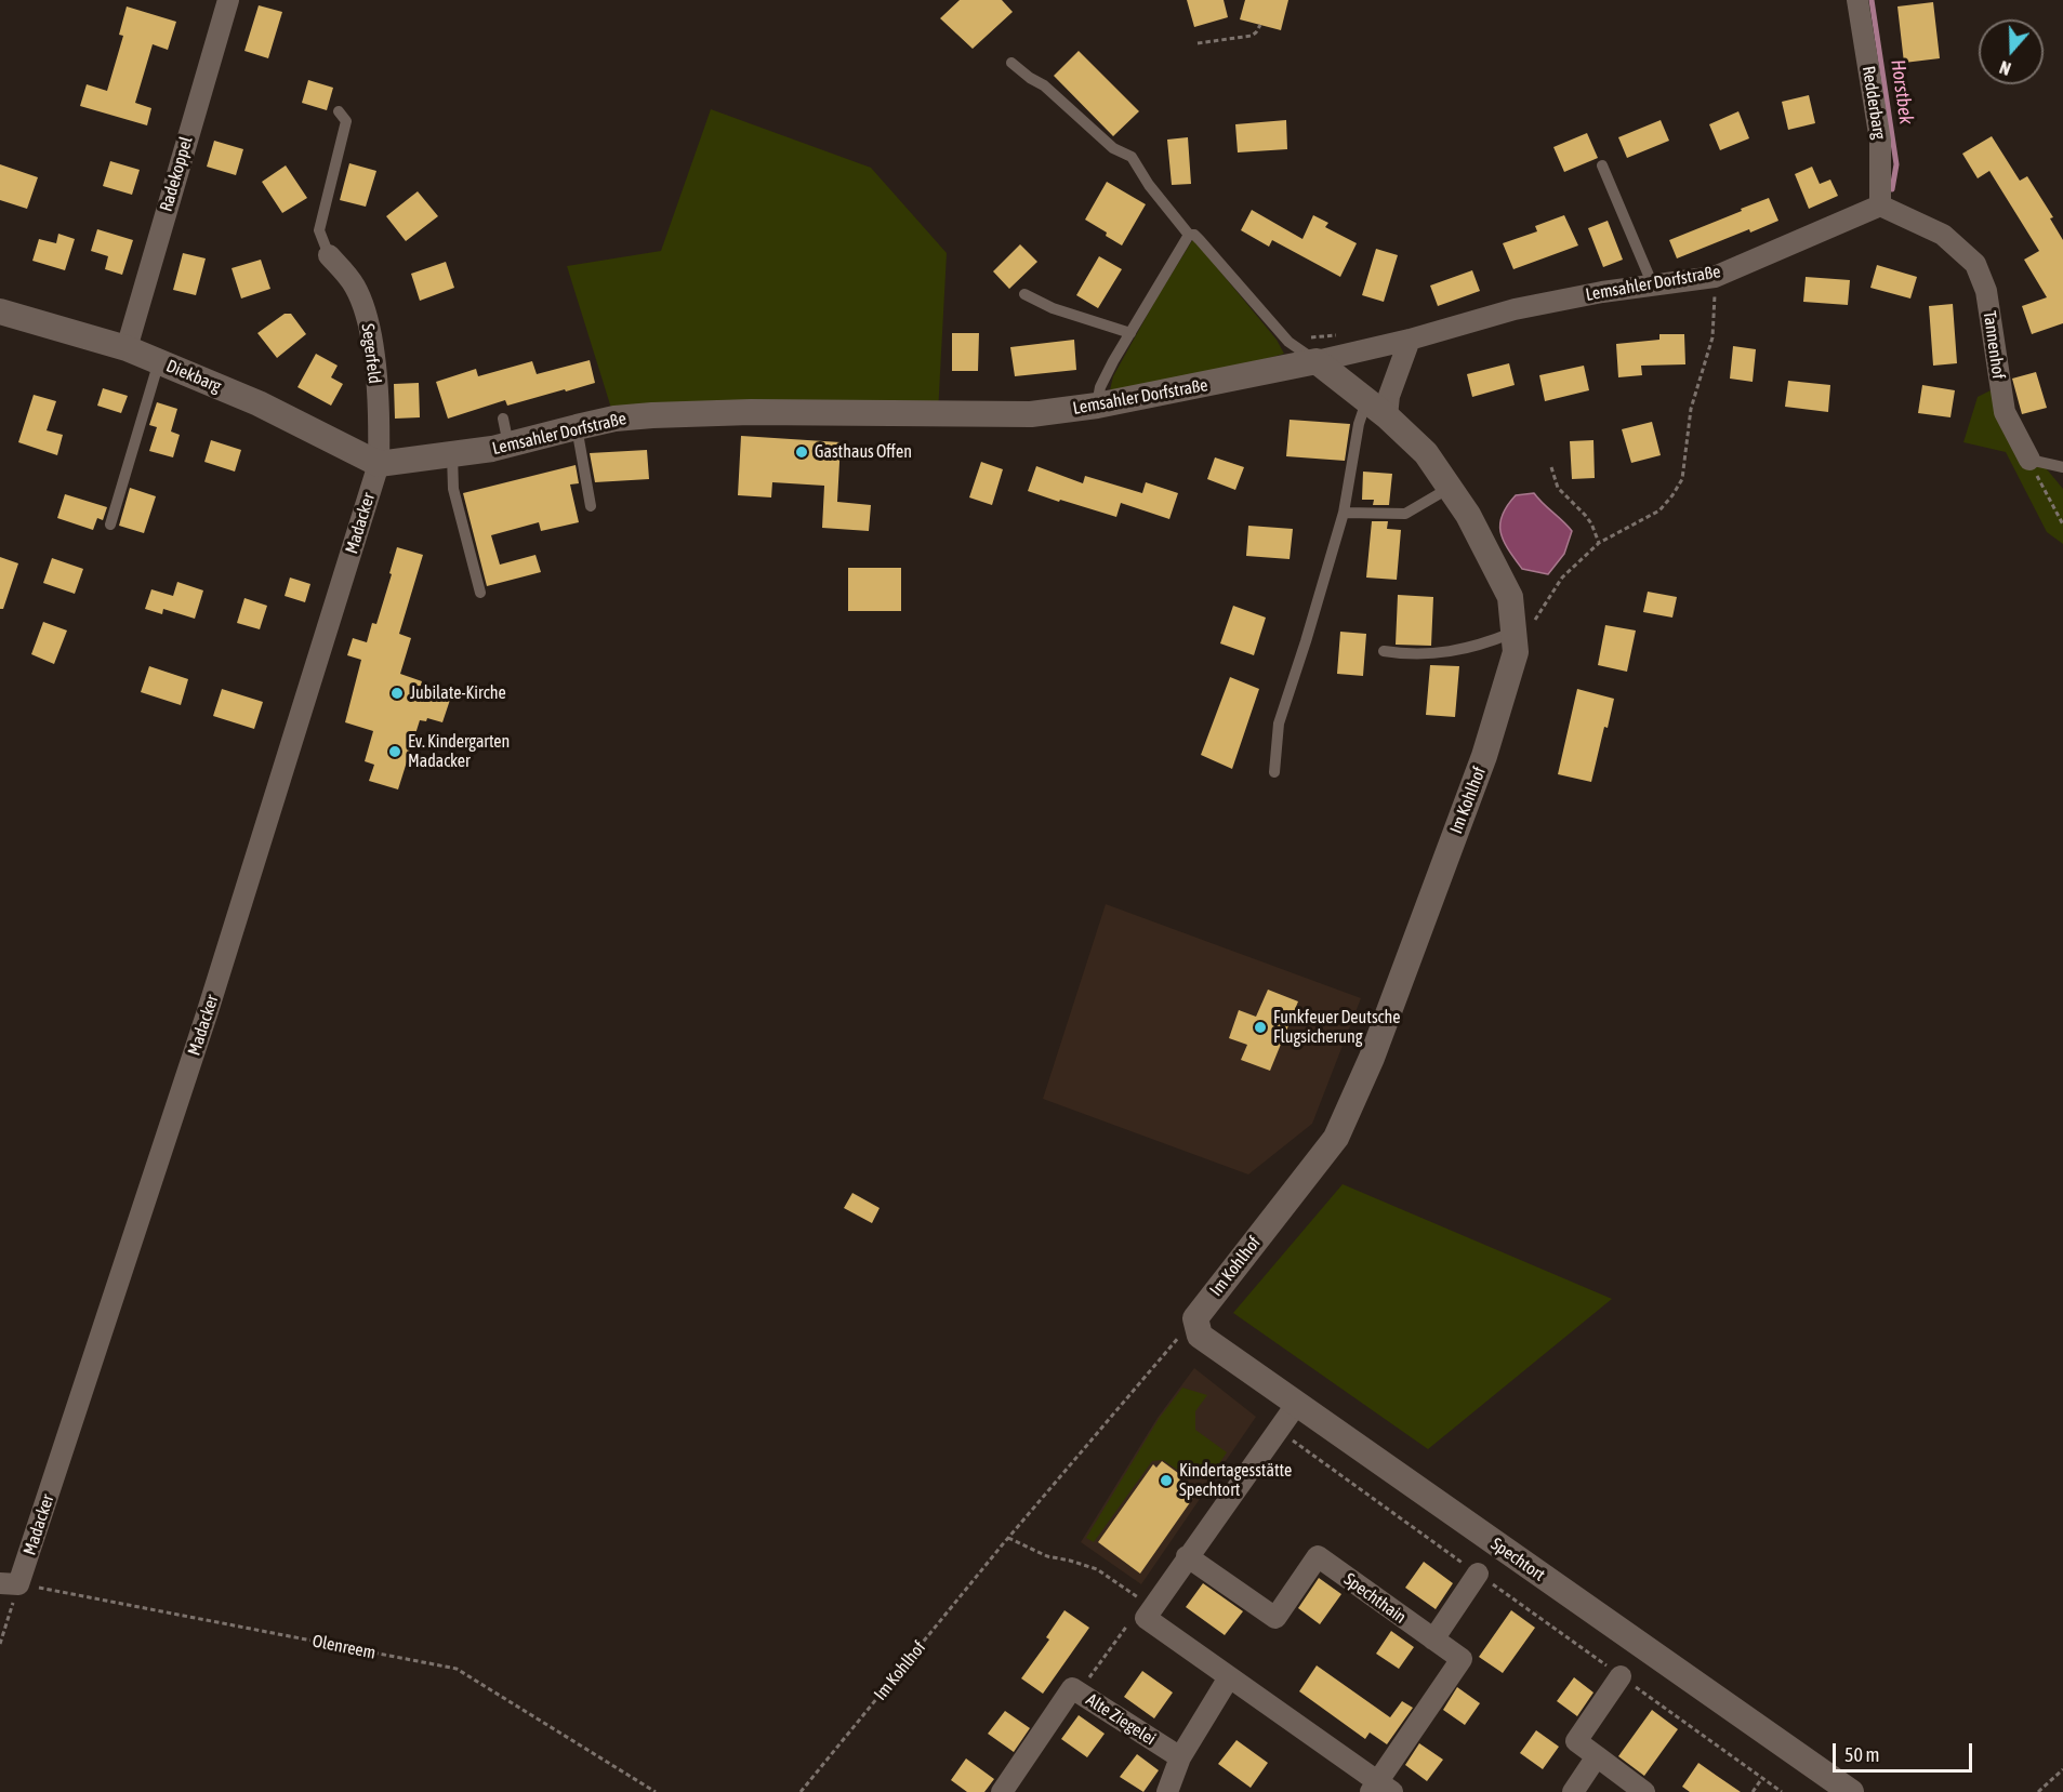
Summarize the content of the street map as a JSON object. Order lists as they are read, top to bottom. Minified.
{"streets":{"street":["Redderbarg","Radekoppel","Lemsahler Dorfstraße","Tannenhof","Segerfeld","Diekbarg","Madacker","Im Kohlhof","Spechtort","Spechthain","Alte Ziegelei"],"path":["Olenreem"]},"crossings":[["Redderbarg","Lemsahler Dorfstraße"],["Redderbarg","Tannenhof"],["Radekoppel","Diekbarg"],["Lemsahler Dorfstraße","Tannenhof"],["Lemsahler Dorfstraße","Segerfeld"],["Lemsahler Dorfstraße","Diekbarg"],["Lemsahler Dorfstraße","Madacker"],["Lemsahler Dorfstraße","Im Kohlhof"],["Segerfeld","Diekbarg"],["Segerfeld","Madacker"],["Diekbarg","Madacker"],["Madacker","Olenreem"],["Im Kohlhof","Spechtort"]],"water":["Horstbek"],"places":["Gasthaus Offen","Jubilate-Kirche","Ev. Kindergarten Madacker","Funkfeuer Deutsche Flugsicherung","Kindertagesstätte Spechtort"],"scale_bar":"50 m","north":"bottom"}
